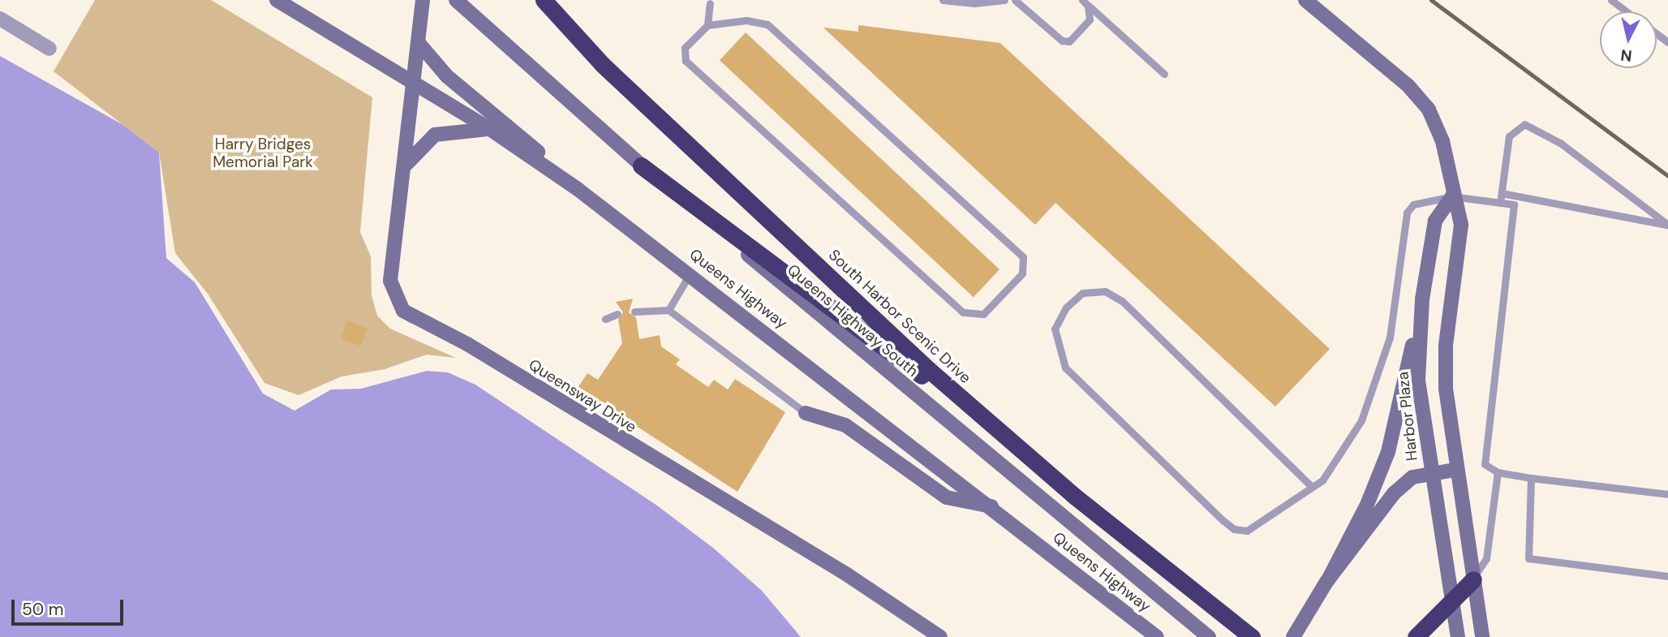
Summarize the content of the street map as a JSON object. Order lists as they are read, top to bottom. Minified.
{"streets":{"highway":["South Harbor Scenic Drive"],"main road":["Queens Highway","Queens Highway South","Queensway Drive","Harbor Plaza"]},"crossings":[["Queens Highway","Queensway Drive"]],"parks":["Harry Bridges Memorial Park"],"scale_bar":"50 m","north":"bottom"}
